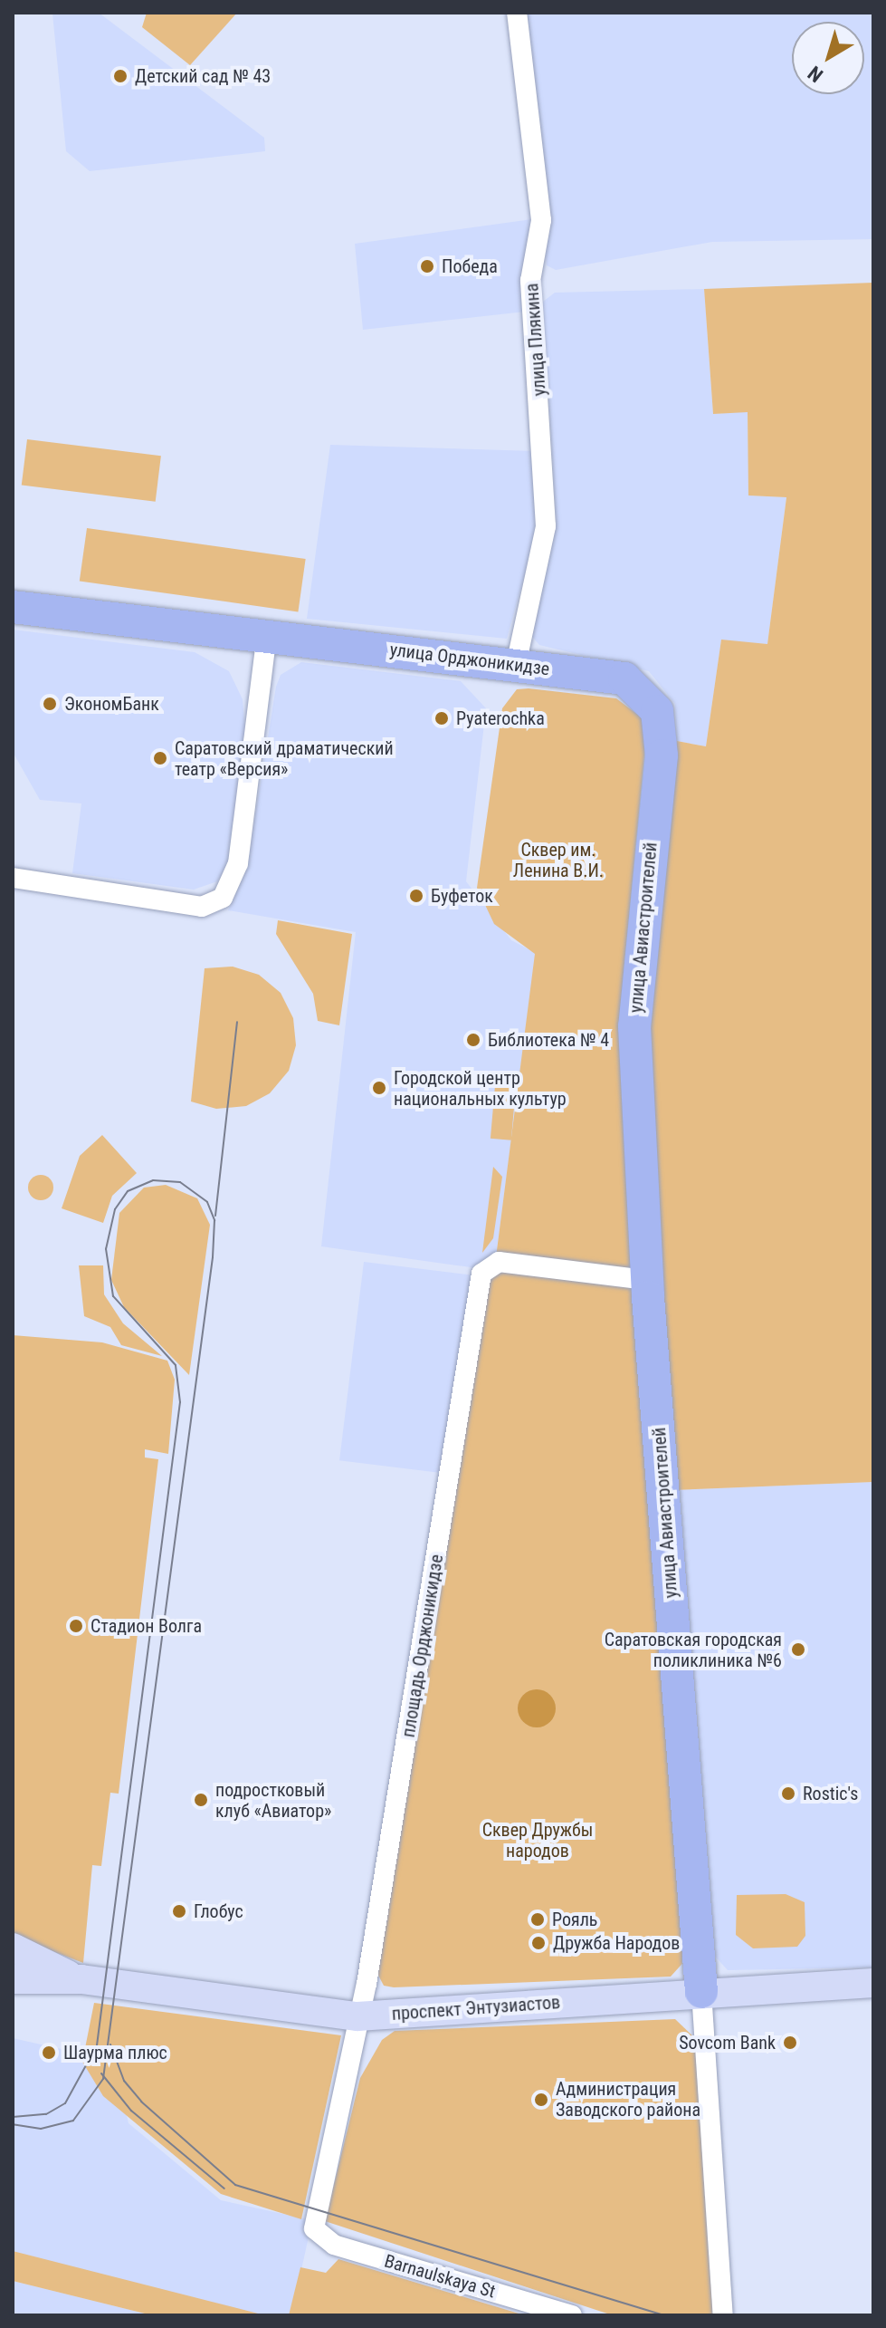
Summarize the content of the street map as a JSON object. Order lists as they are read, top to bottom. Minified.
{"streets":{"main road":["улица Орджоникидзе","улица Авиастроителей","проспект Энтузиастов"],"street":["улица Плякина","площадь Орджоникидзе","Barnaulskaya St"]},"crossings":[["улица Плякина","улица Орджоникидзе"],["улица Орджоникидзе","улица Авиастроителей"],["улица Авиастроителей","площадь Орджоникидзе"],["улица Авиастроителей","проспект Энтузиастов"],["площадь Орджоникидзе","проспект Энтузиастов"],["площадь Орджоникидзе","Barnaulskaya St"]],"parks":["Сквер им. Ленина В.И.","Сквер Дружбы народов"],"places":["Детский сад № 43","Победа","ЭкономБанк","Pyaterochka","Саратовский драматический театр «Версия»","Буфеток","Библиотека № 4","Городской центр национальных культур","Стадион Волга","Саратовская городская поликлиника №6","Rostic's","подростковый клуб «Авиатор»","Глобус","Рояль","Дружба Народов","Sovcom Bank","Шаурма плюс","Администрация Заводского района"],"north":"bottom left"}
